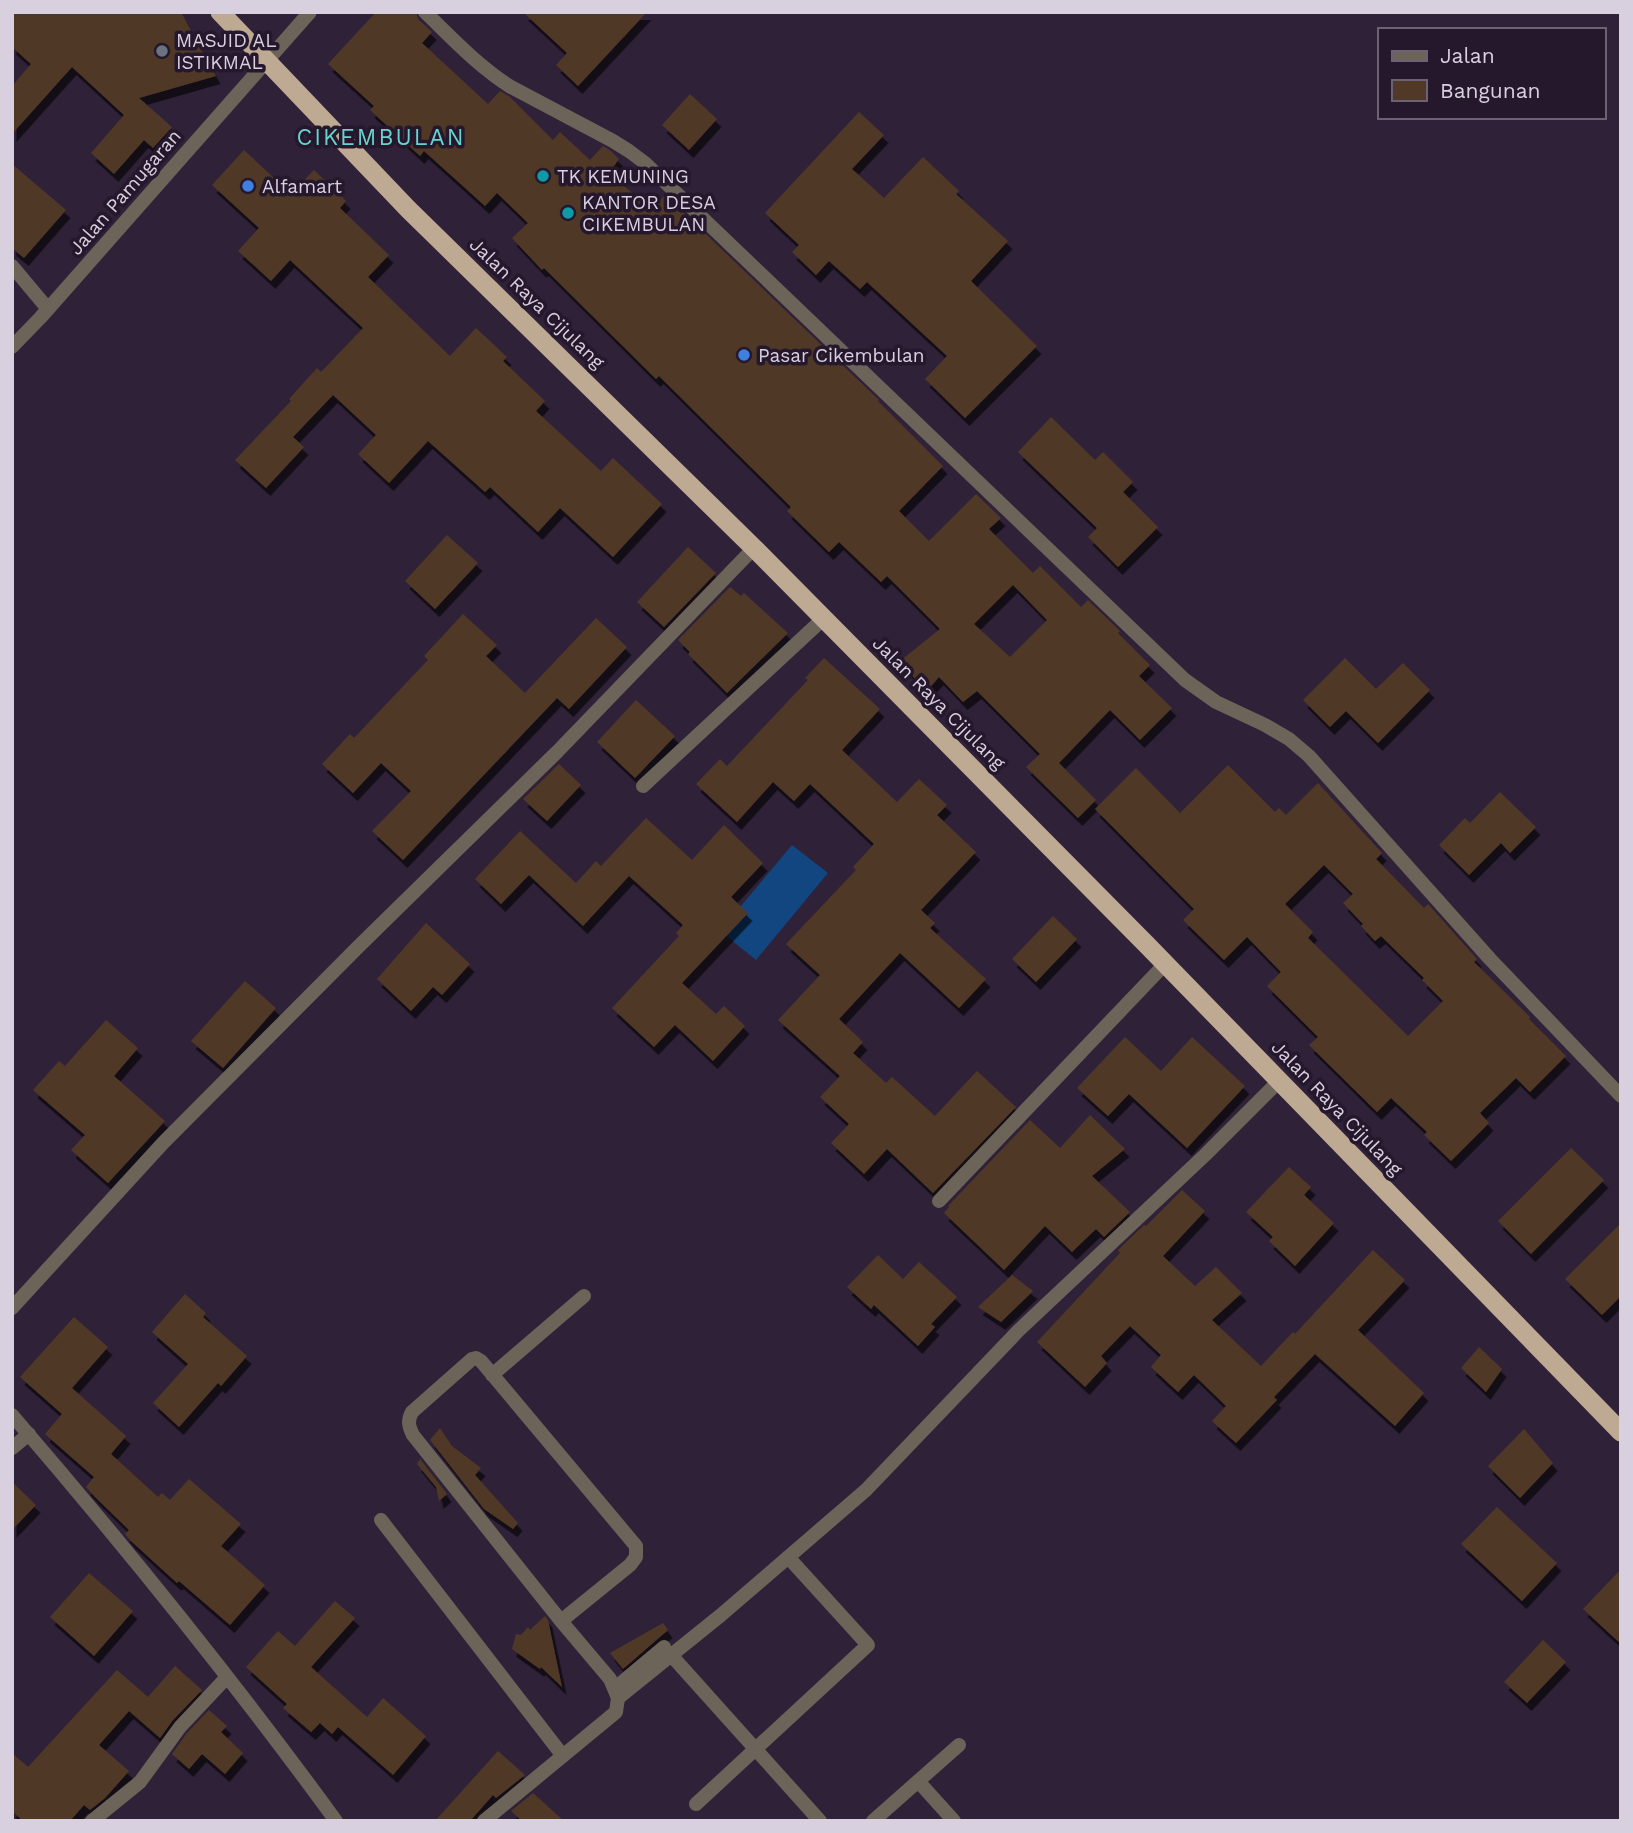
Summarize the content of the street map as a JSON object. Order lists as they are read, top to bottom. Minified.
{"streets":{"highway":["Jalan Raya Cijulang"],"street":["Jalan Pamugaran"]},"crossings":[["Jalan Pamugaran","Jalan Raya Cijulang"]],"districts":["CIKEMBULAN"],"places":["MASJID AL ISTIKMAL","TK KEMUNING","Alfamart","KANTOR DESA CIKEMBULAN","Pasar Cikembulan"],"legend":["Jalan","Bangunan"]}
